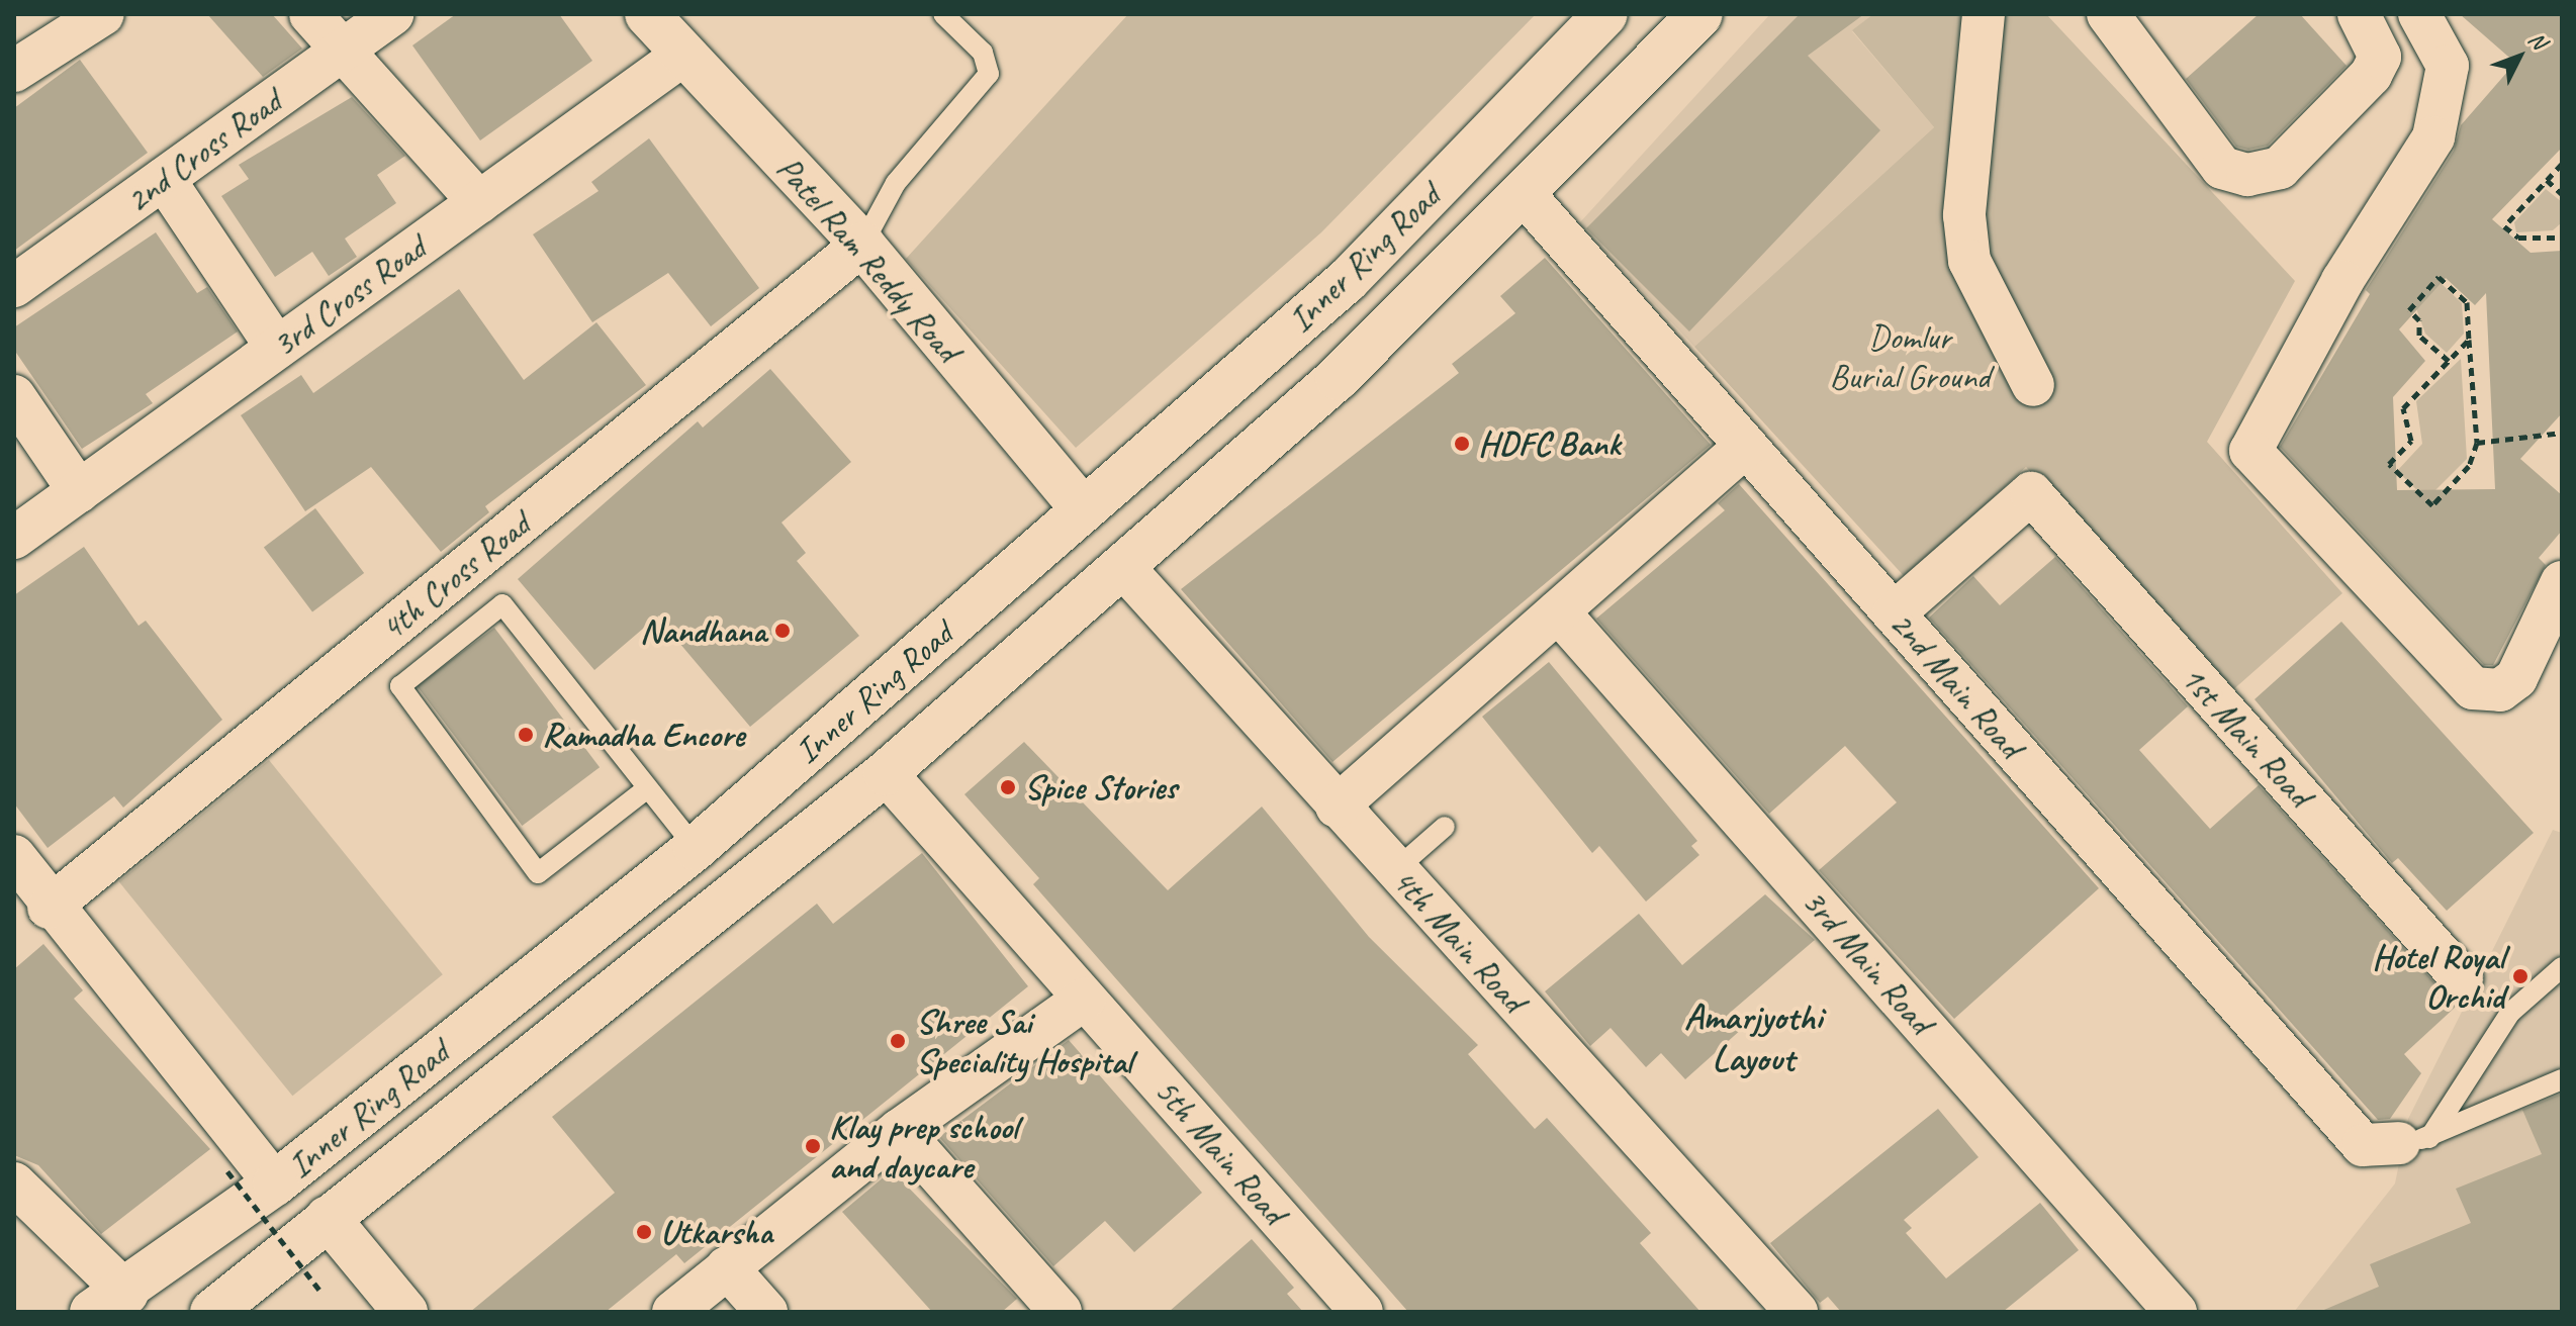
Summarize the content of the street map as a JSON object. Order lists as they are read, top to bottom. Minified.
{"streets":{"main road":["Inner Ring Road","Patel Ram Reddy Road"],"street":["2nd Cross Road","3rd Cross Road","4th Cross Road","2nd Main Road","1st Main Road","4th Main Road","3rd Main Road","5th Main Road"]},"crossings":[["Inner Ring Road","Patel Ram Reddy Road"],["Inner Ring Road","2nd Main Road"],["Inner Ring Road","4th Main Road"],["Inner Ring Road","5th Main Road"],["Patel Ram Reddy Road","3rd Cross Road"],["Patel Ram Reddy Road","4th Cross Road"],["2nd Main Road","1st Main Road"]],"districts":["Amarjyothi Layout"],"parks":["Domlur Burial Ground"],"places":["HDFC Bank","Nandhana","Ramadha Encore","Spice Stories","Hotel Royal Orchid","Shree Sai Speciality Hospital","Klay prep school and daycare","Utkarsha"],"north":"top right"}
